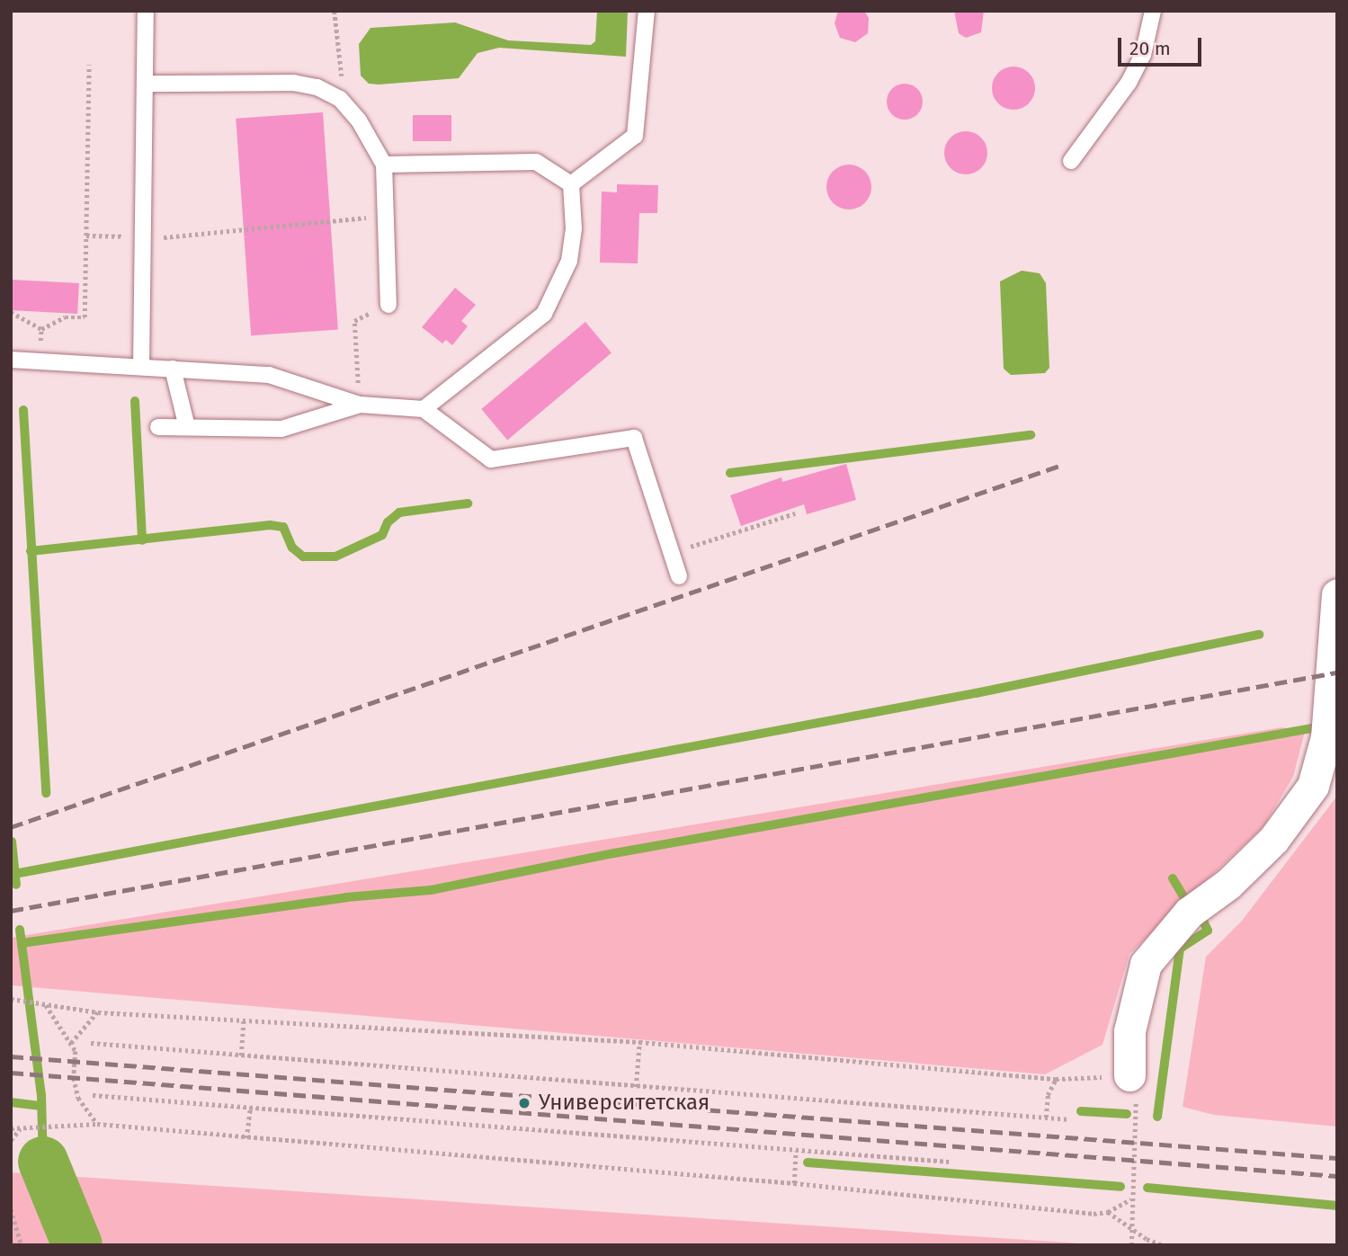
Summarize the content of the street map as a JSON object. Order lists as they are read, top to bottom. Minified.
{"places":["Университетская"],"scale_bar":"20 m"}
